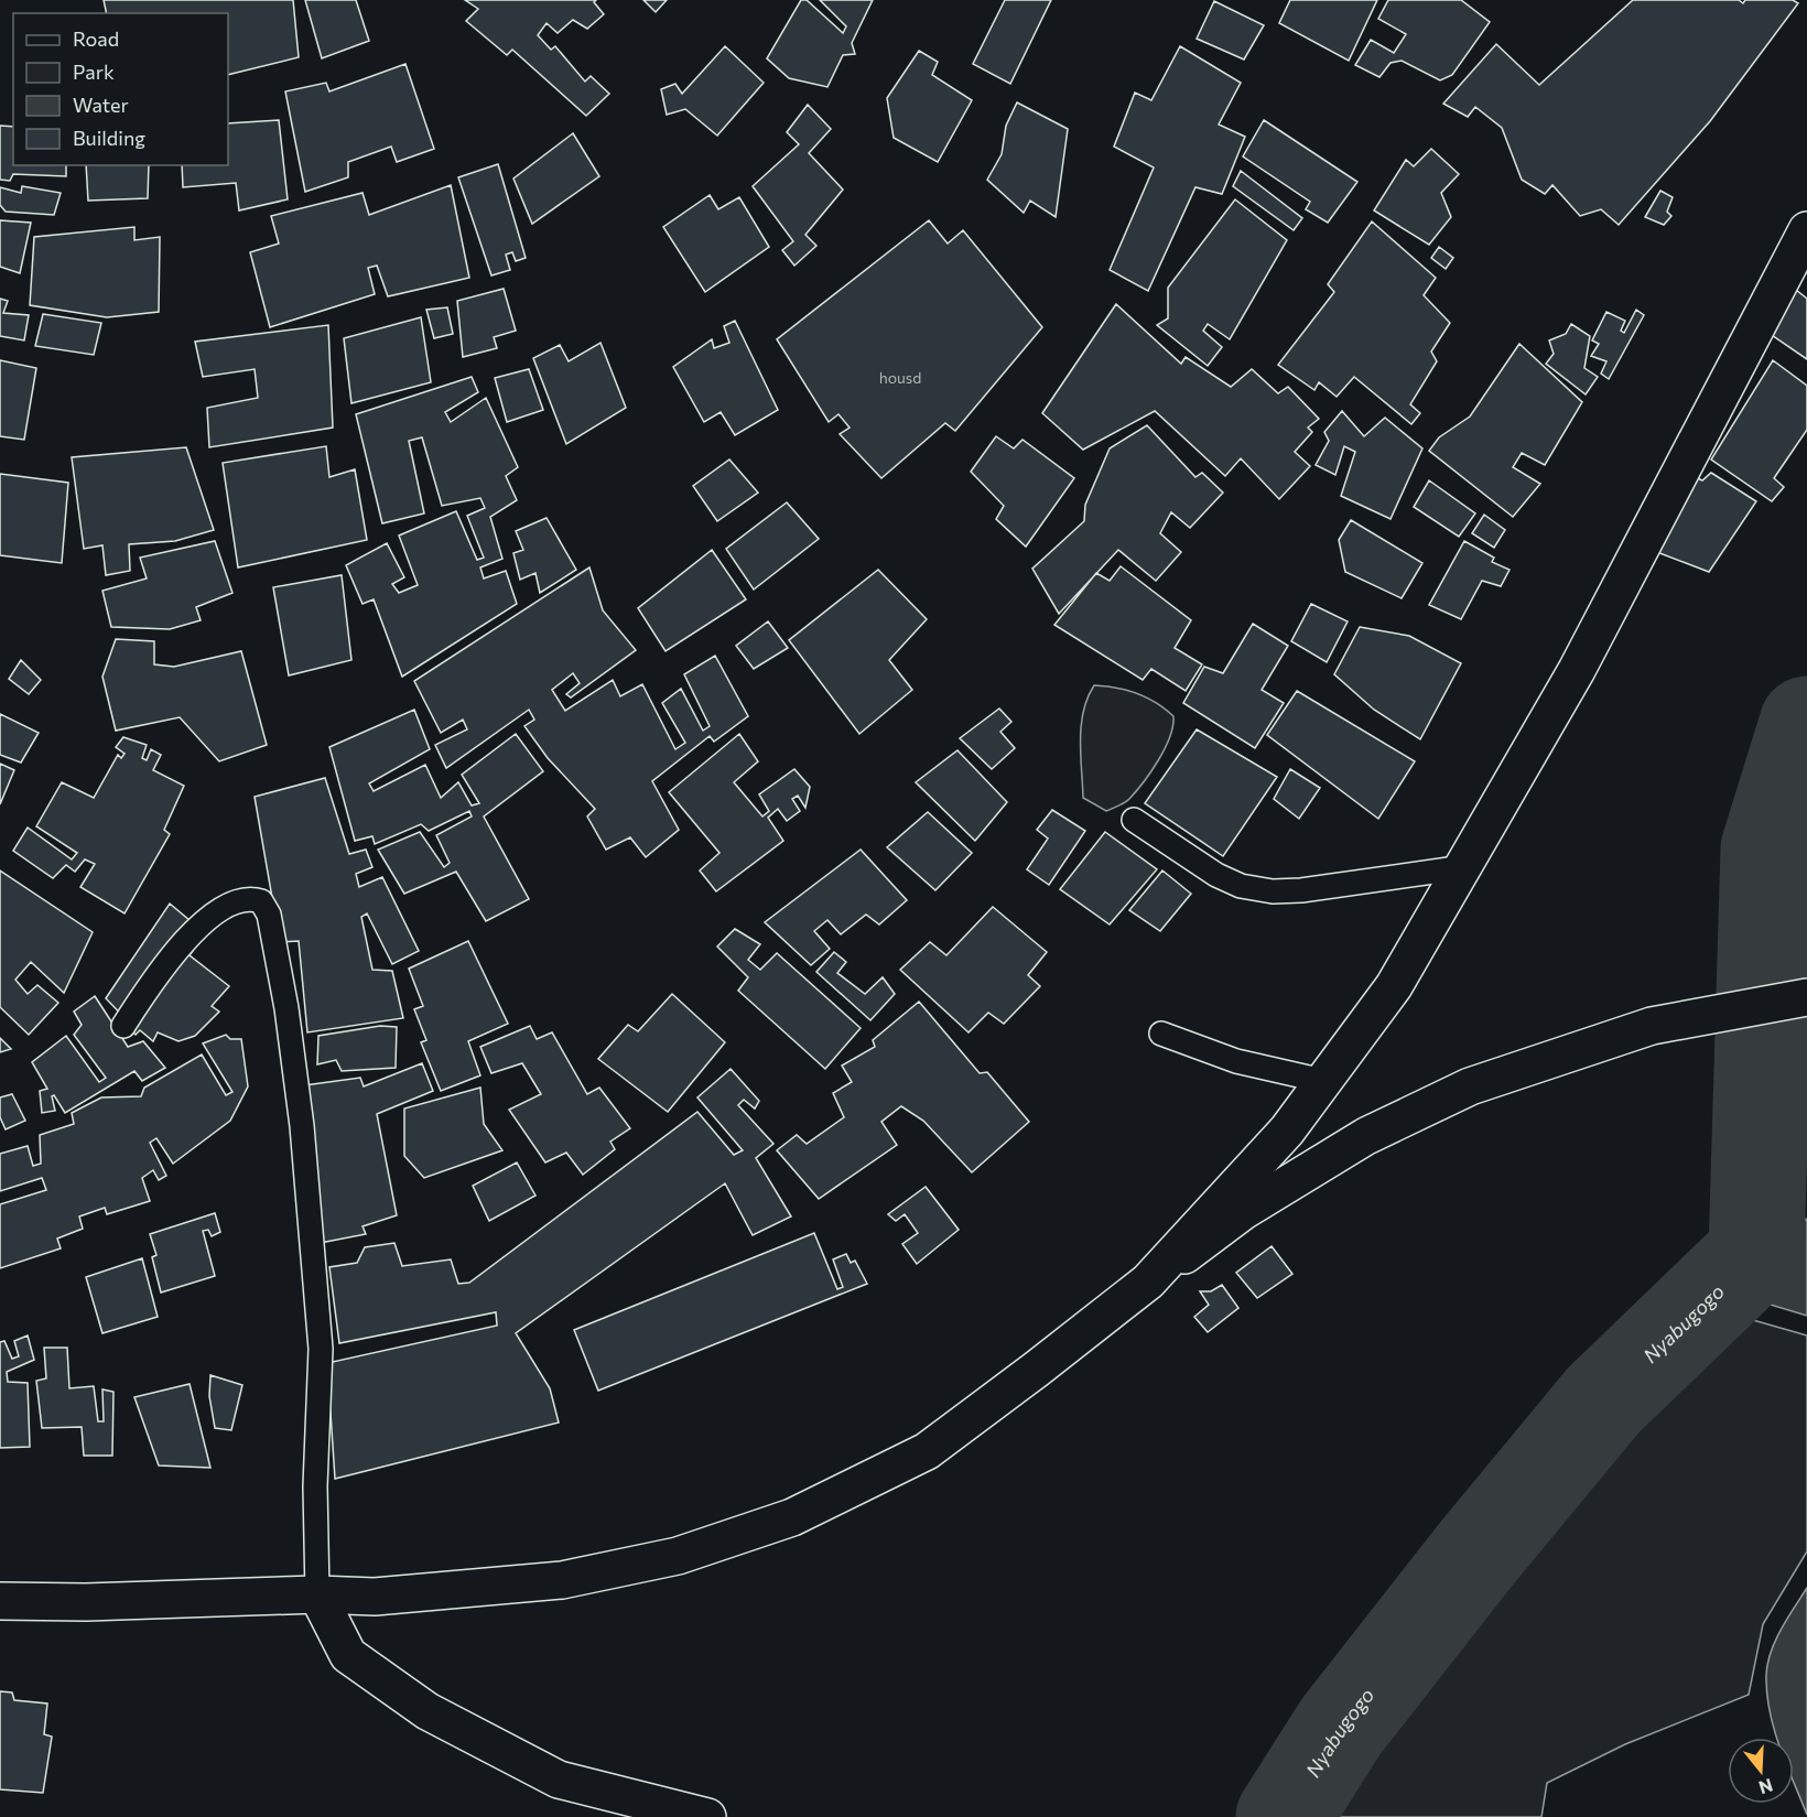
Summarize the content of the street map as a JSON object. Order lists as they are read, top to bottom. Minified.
{"water":["Nyabugogo"],"house_numbers":["housd"],"legend":["Road","Park","Water","Building"],"north":"bottom"}
